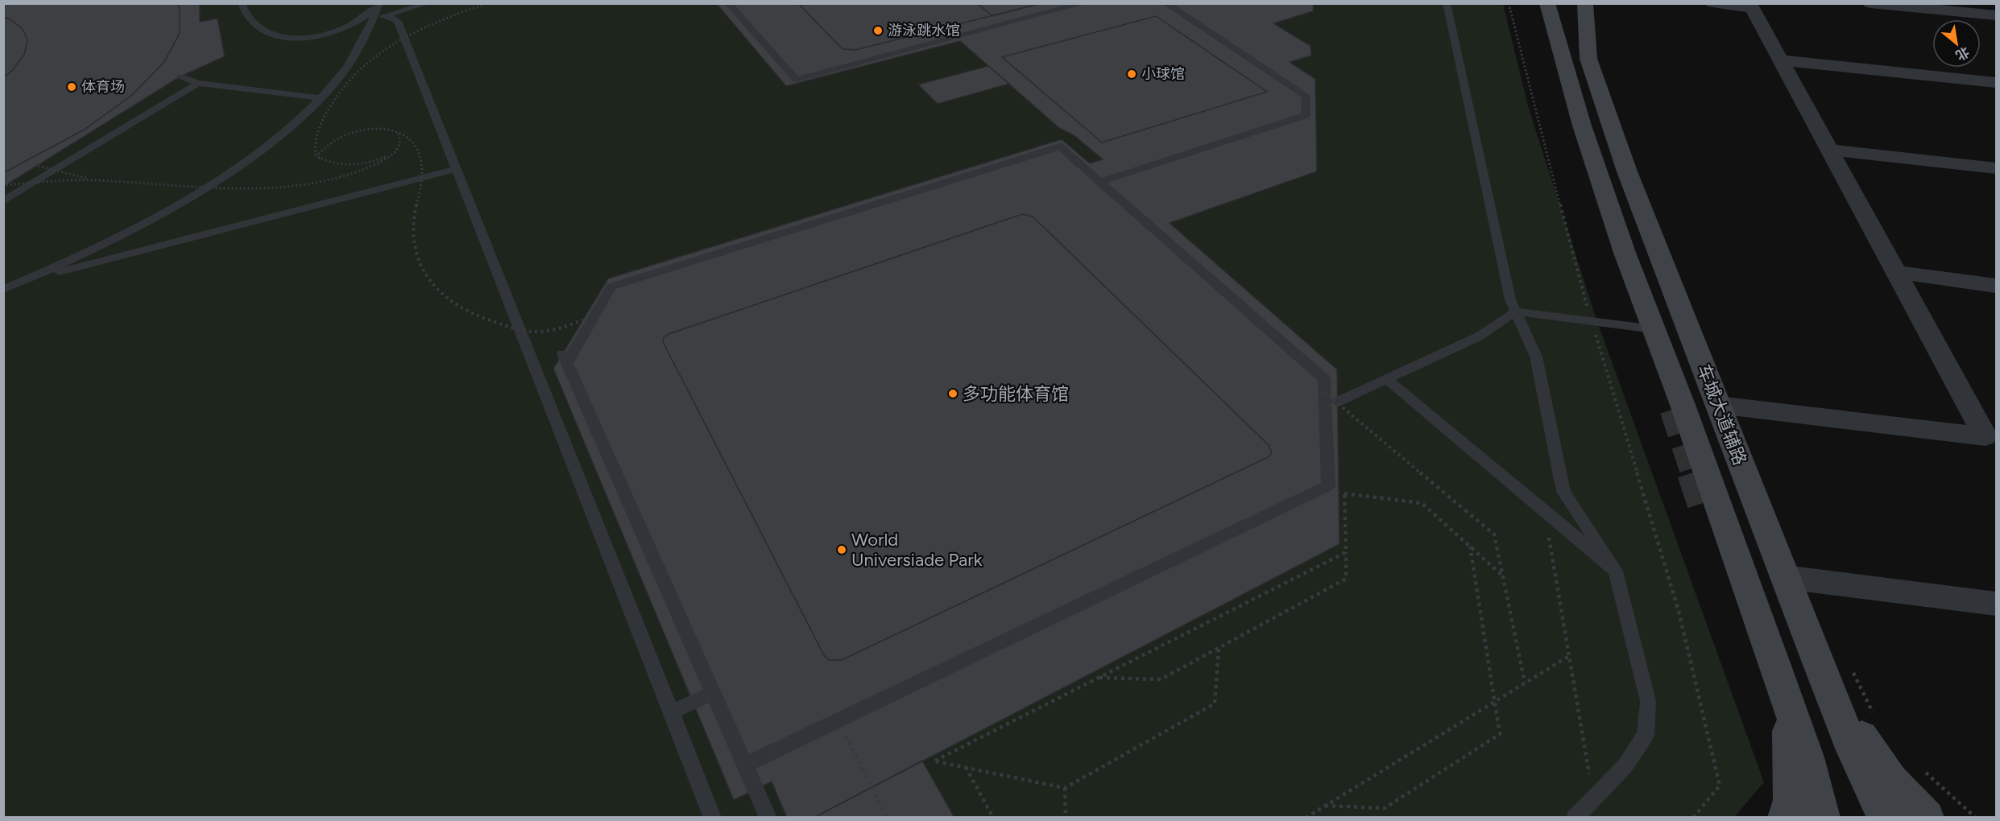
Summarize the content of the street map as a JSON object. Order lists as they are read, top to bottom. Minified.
{"streets":{"main road":["车城大道辅路"]},"places":["游泳跳水馆","小球馆","体育场","多功能体育馆","World Universiade Park"],"north":"bottom right"}
